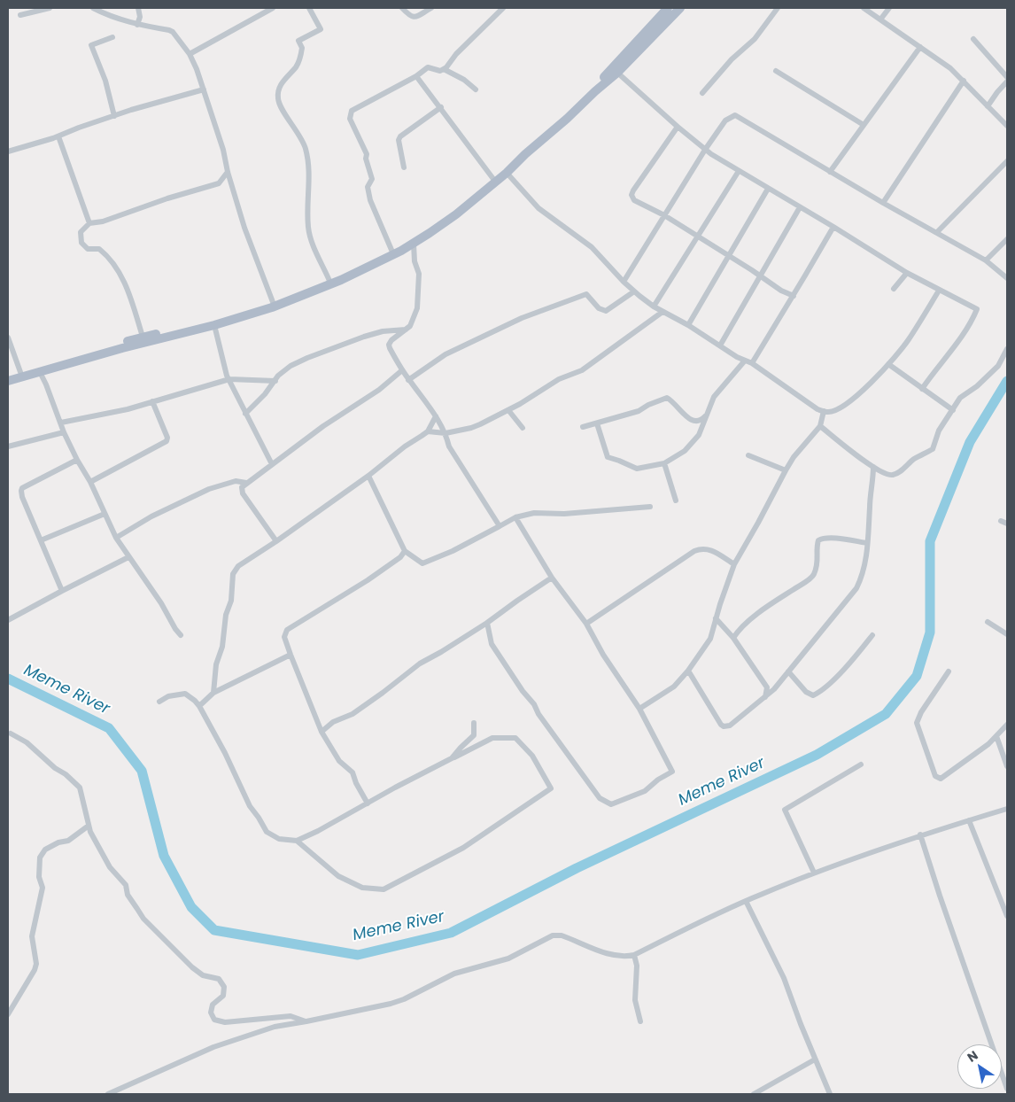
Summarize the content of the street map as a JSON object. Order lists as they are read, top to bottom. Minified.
{"water":["Meme River"],"north":"top left"}
